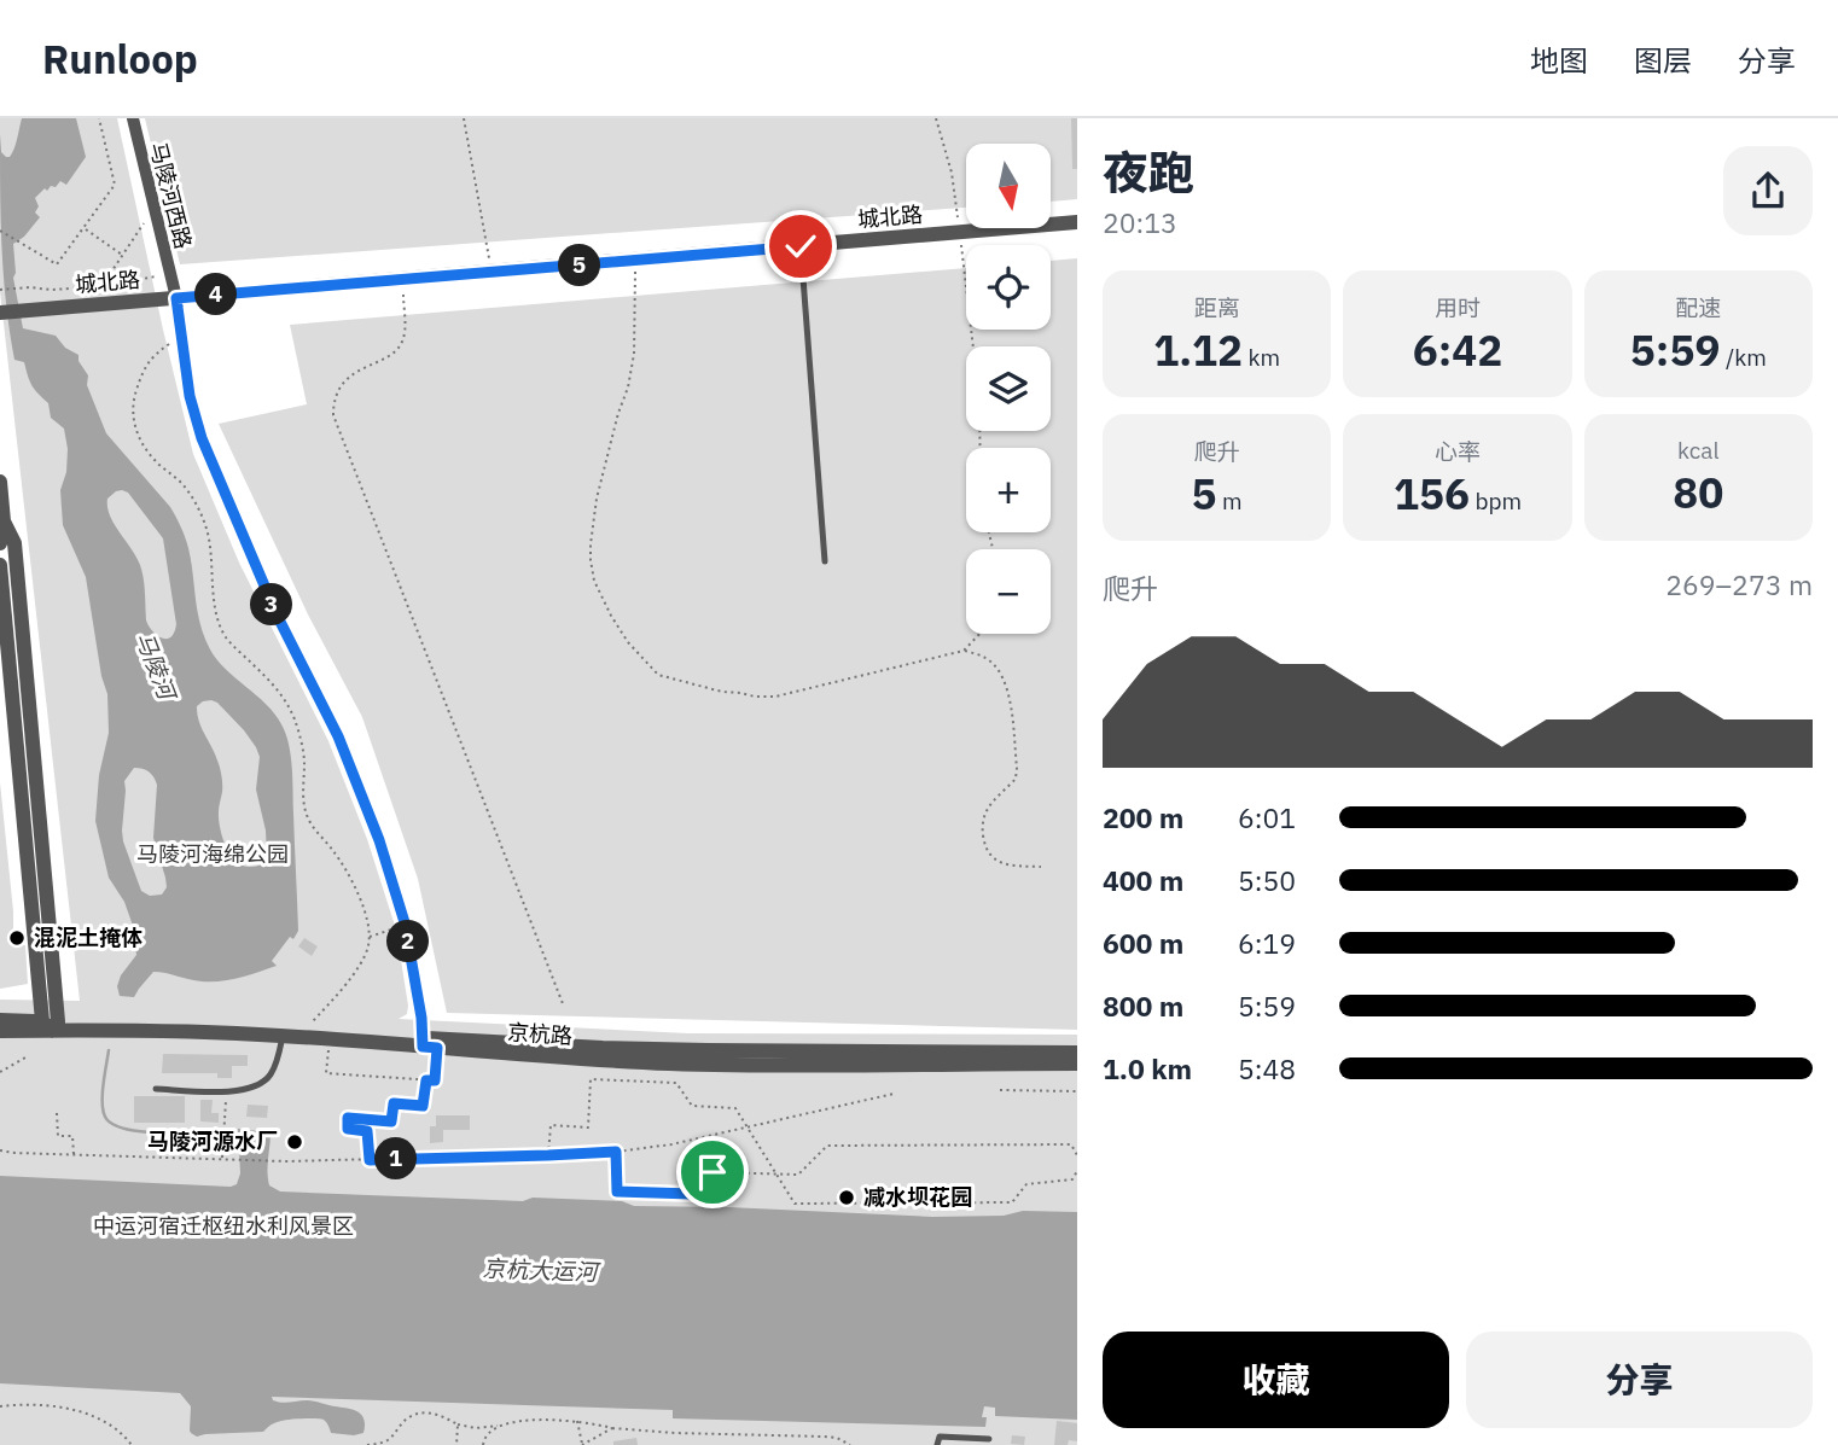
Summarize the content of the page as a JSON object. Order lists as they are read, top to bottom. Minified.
{"streets":{"street":["马陵河西路","城北路","京杭路"]},"crossings":[["马陵河西路","城北路"],["马陵河西路","京杭路"]],"water":["马陵河","京杭大运河"],"parks":["马陵河海绵公园","中运河宿迁枢纽水利风景区"],"places":["混泥土掩体","马陵河源水厂","减水坝花园"],"north":"bottom","page":{"header":"Runloop","nav":["地图","图层","分享"],"heading":["夜跑","20:13"],"map_buttons":["+","−"],"pins":["5","4","3","2","1"],"stats":[["距离","1.12 km"],["用时","6:42"],["配速","5:59 /km"],["爬升","5 m"],["心率","156 bpm"],["kcal","80"]],"chart":["爬升","269–273 m"],"list":[{"name":"200 m","note":"6:01"},{"name":"400 m","note":"5:50"},{"name":"600 m","note":"6:19"},{"name":"800 m","note":"5:59"},{"name":"1.0 km","note":"5:48"}],"buttons":["收藏","分享"]}}
